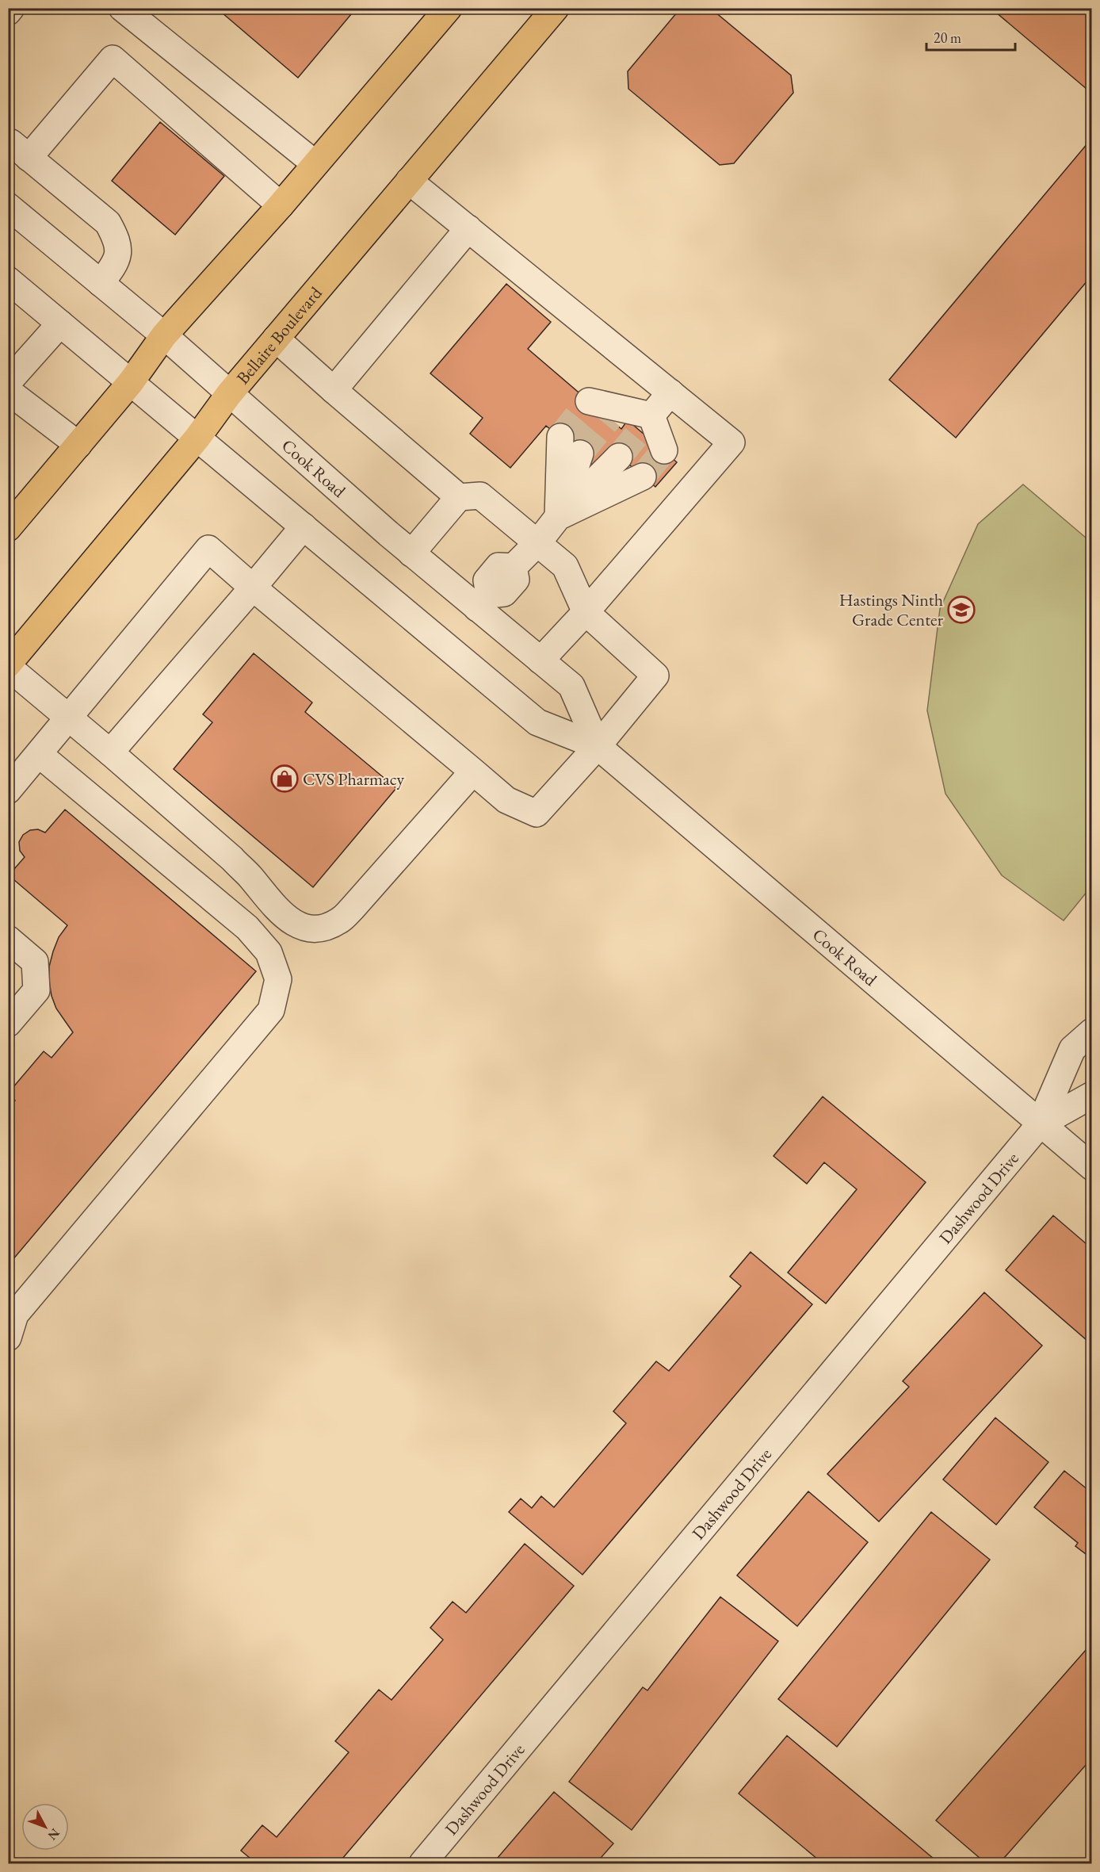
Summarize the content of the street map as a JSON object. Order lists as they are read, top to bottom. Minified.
{"streets":{"main road":["Bellaire Boulevard"],"street":["Cook Road","Dashwood Drive"]},"crossings":[["Bellaire Boulevard","Cook Road"],["Cook Road","Dashwood Drive"]],"places":{"school or university":["Hastings Ninth Grade Center"],"shop":["CVS Pharmacy"]},"scale_bar":"20 m","north":"bottom right"}
